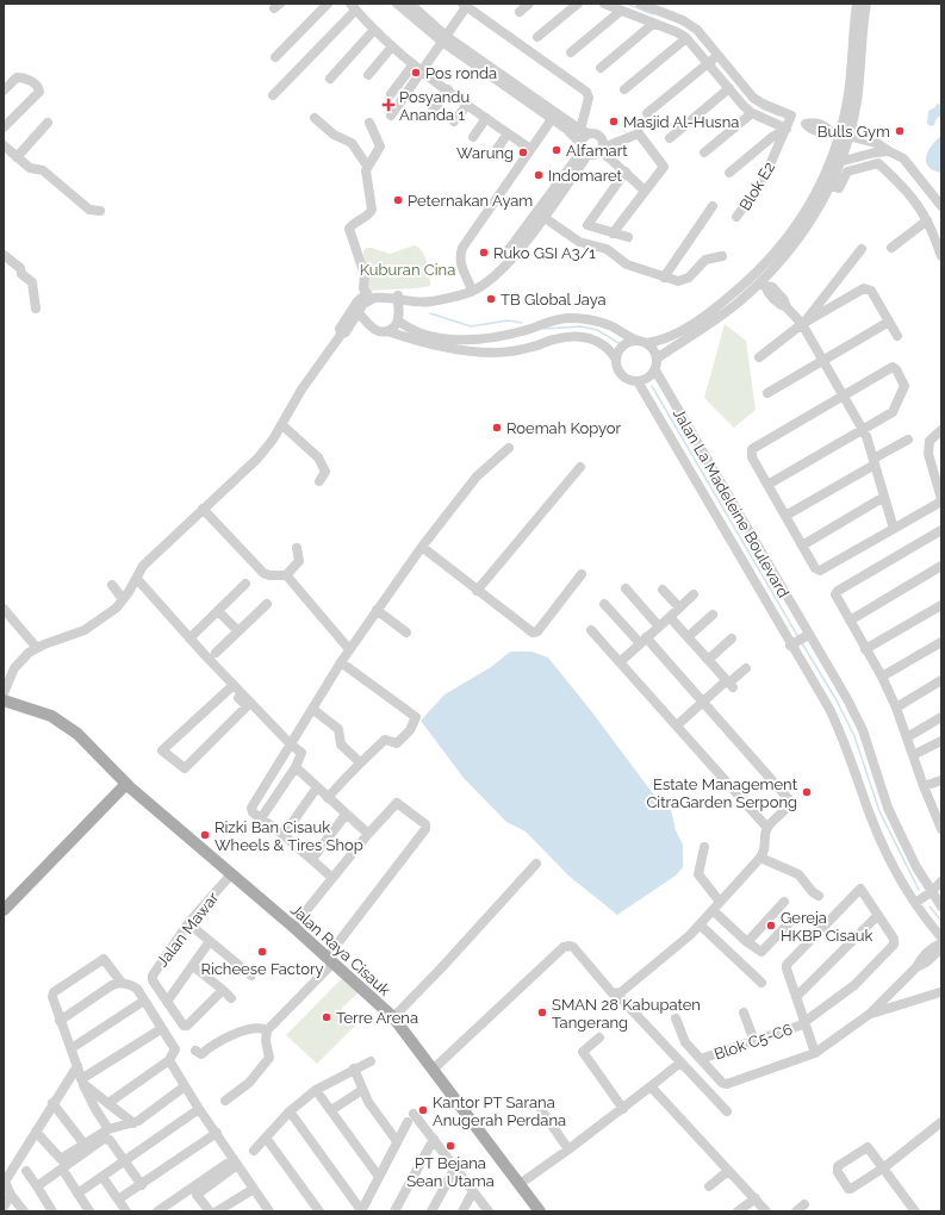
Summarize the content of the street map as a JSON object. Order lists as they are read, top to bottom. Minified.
{"streets":{"main road":["Jalan Raya Cisauk"],"street":["Blok E2","Jalan La Madeleine Boulevard","Jalan Mawar","Blok C5-C6"]},"crossings":[["Jalan Mawar","Jalan Raya Cisauk"]],"parks":["Kuburan Cina"],"places":{"other":["Pos ronda","Masjid Al-Husna","Bulls Gym","Alfamart","Warung","Indomaret","Peternakan Ayam","Ruko GSI A3/1","TB Global Jaya","Roemah Kopyor","Estate Management CitraGarden Serpong","Rizki Ban Cisauk Wheels & Tires Shop","Gereja HKBP Cisauk","Richeese Factory","SMAN 28 Kabupaten Tangerang","Terre Arena","Kantor PT Sarana Anugerah Perdana","PT Bejana Sean Utama"],"health":["Posyandu Ananda 1"]}}
